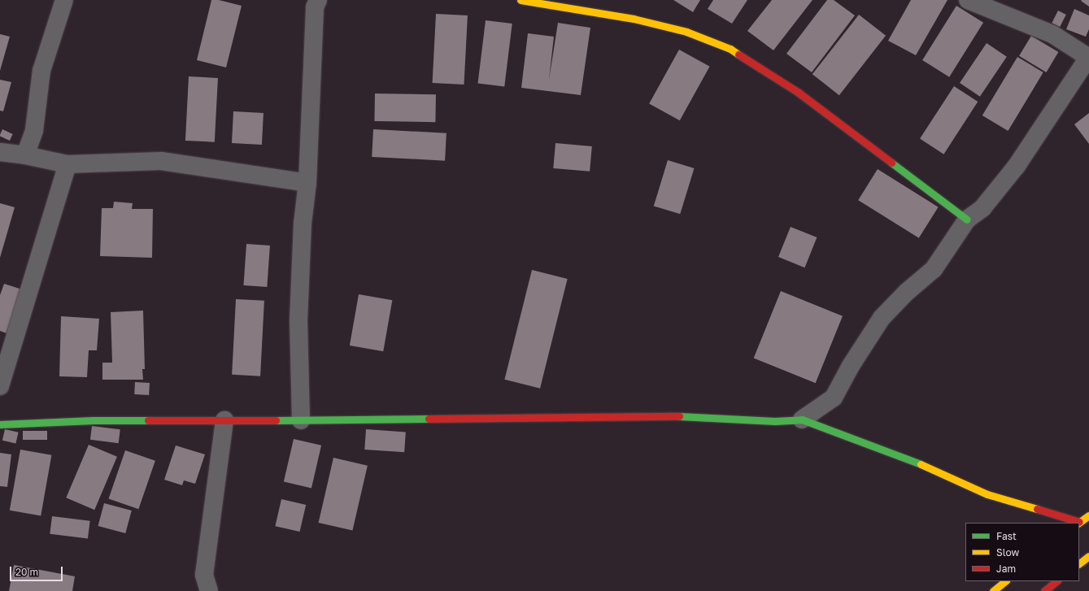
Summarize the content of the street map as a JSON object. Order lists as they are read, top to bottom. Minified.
{"legend":["Fast","Slow","Jam"],"scale_bar":"20 m"}
